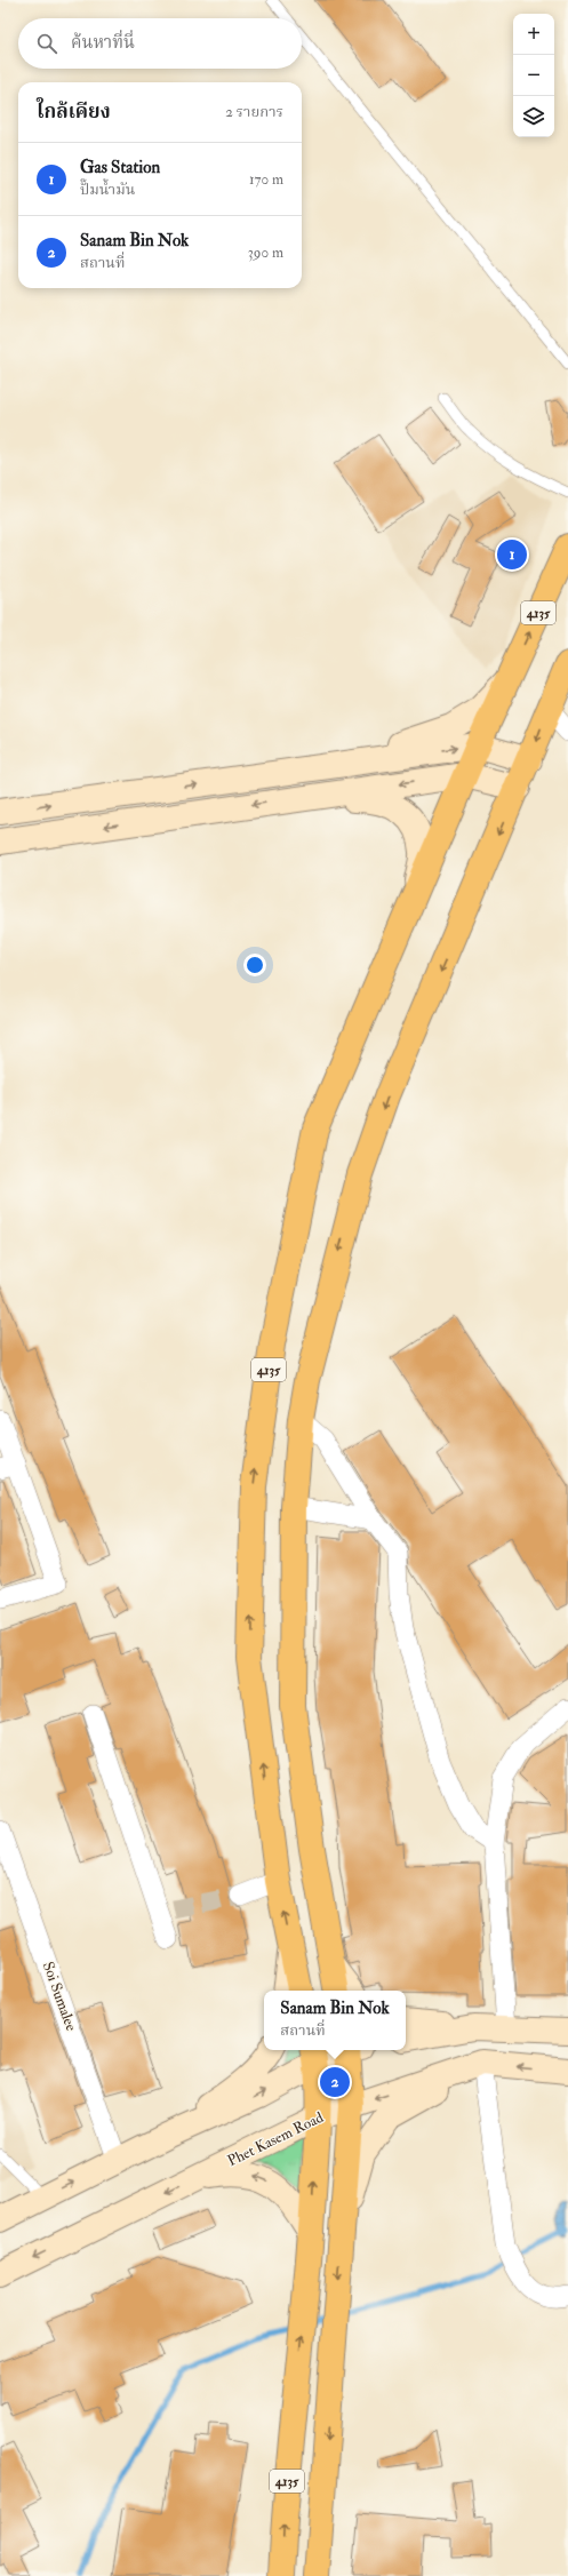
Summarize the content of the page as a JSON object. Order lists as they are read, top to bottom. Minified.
{"streets":{"main road":["4135","Phet Kasem Road"],"street":["Soi Sumalee"]},"crossings":[["4135","Phet Kasem Road"]],"page":{"map_buttons":["+","−"],"search":"ค้นหาที่นี่","heading":["ใกล้เคียง","2 รายการ"],"list":[{"mark":"1","name":"Gas Station","note":"ปั๊มน้ำมัน","value":"170 m"},{"mark":"2","name":"Sanam Bin Nok","note":"สถานที่","value":"390 m"}],"pins":["1","2"],"popup":["Sanam Bin Nok","สถานที่"]}}
